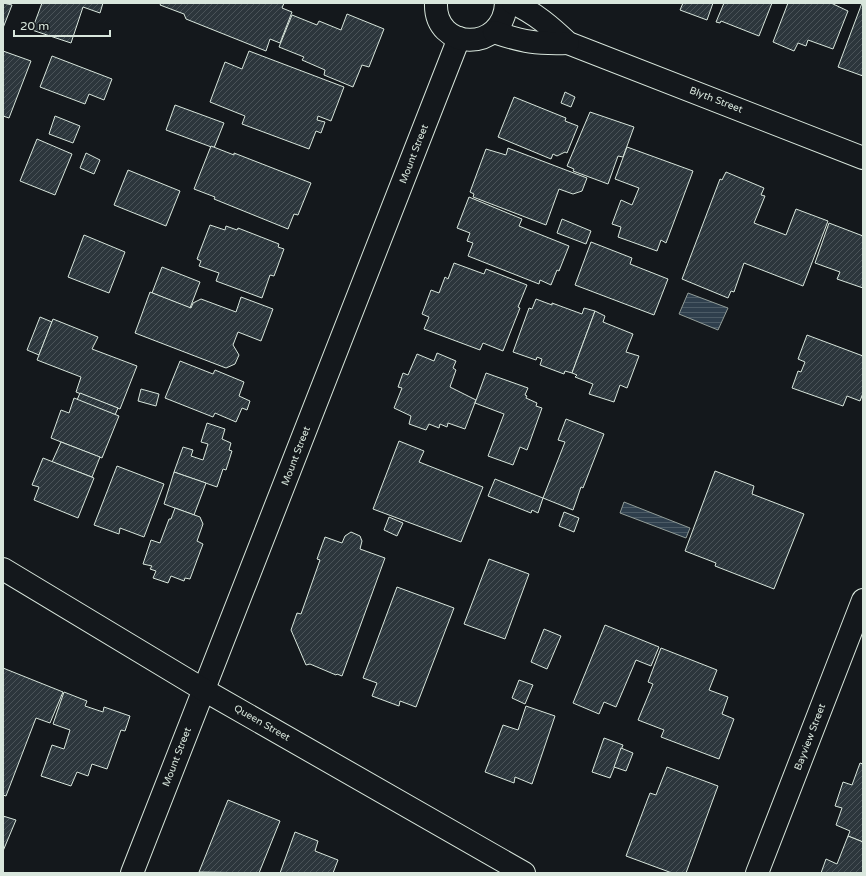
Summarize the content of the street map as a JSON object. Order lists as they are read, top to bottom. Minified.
{"streets":{"street":["Blyth Street","Mount Street","Queen Street","Bayview Street"]},"crossings":[["Mount Street","Queen Street"]],"scale_bar":"20 m"}
